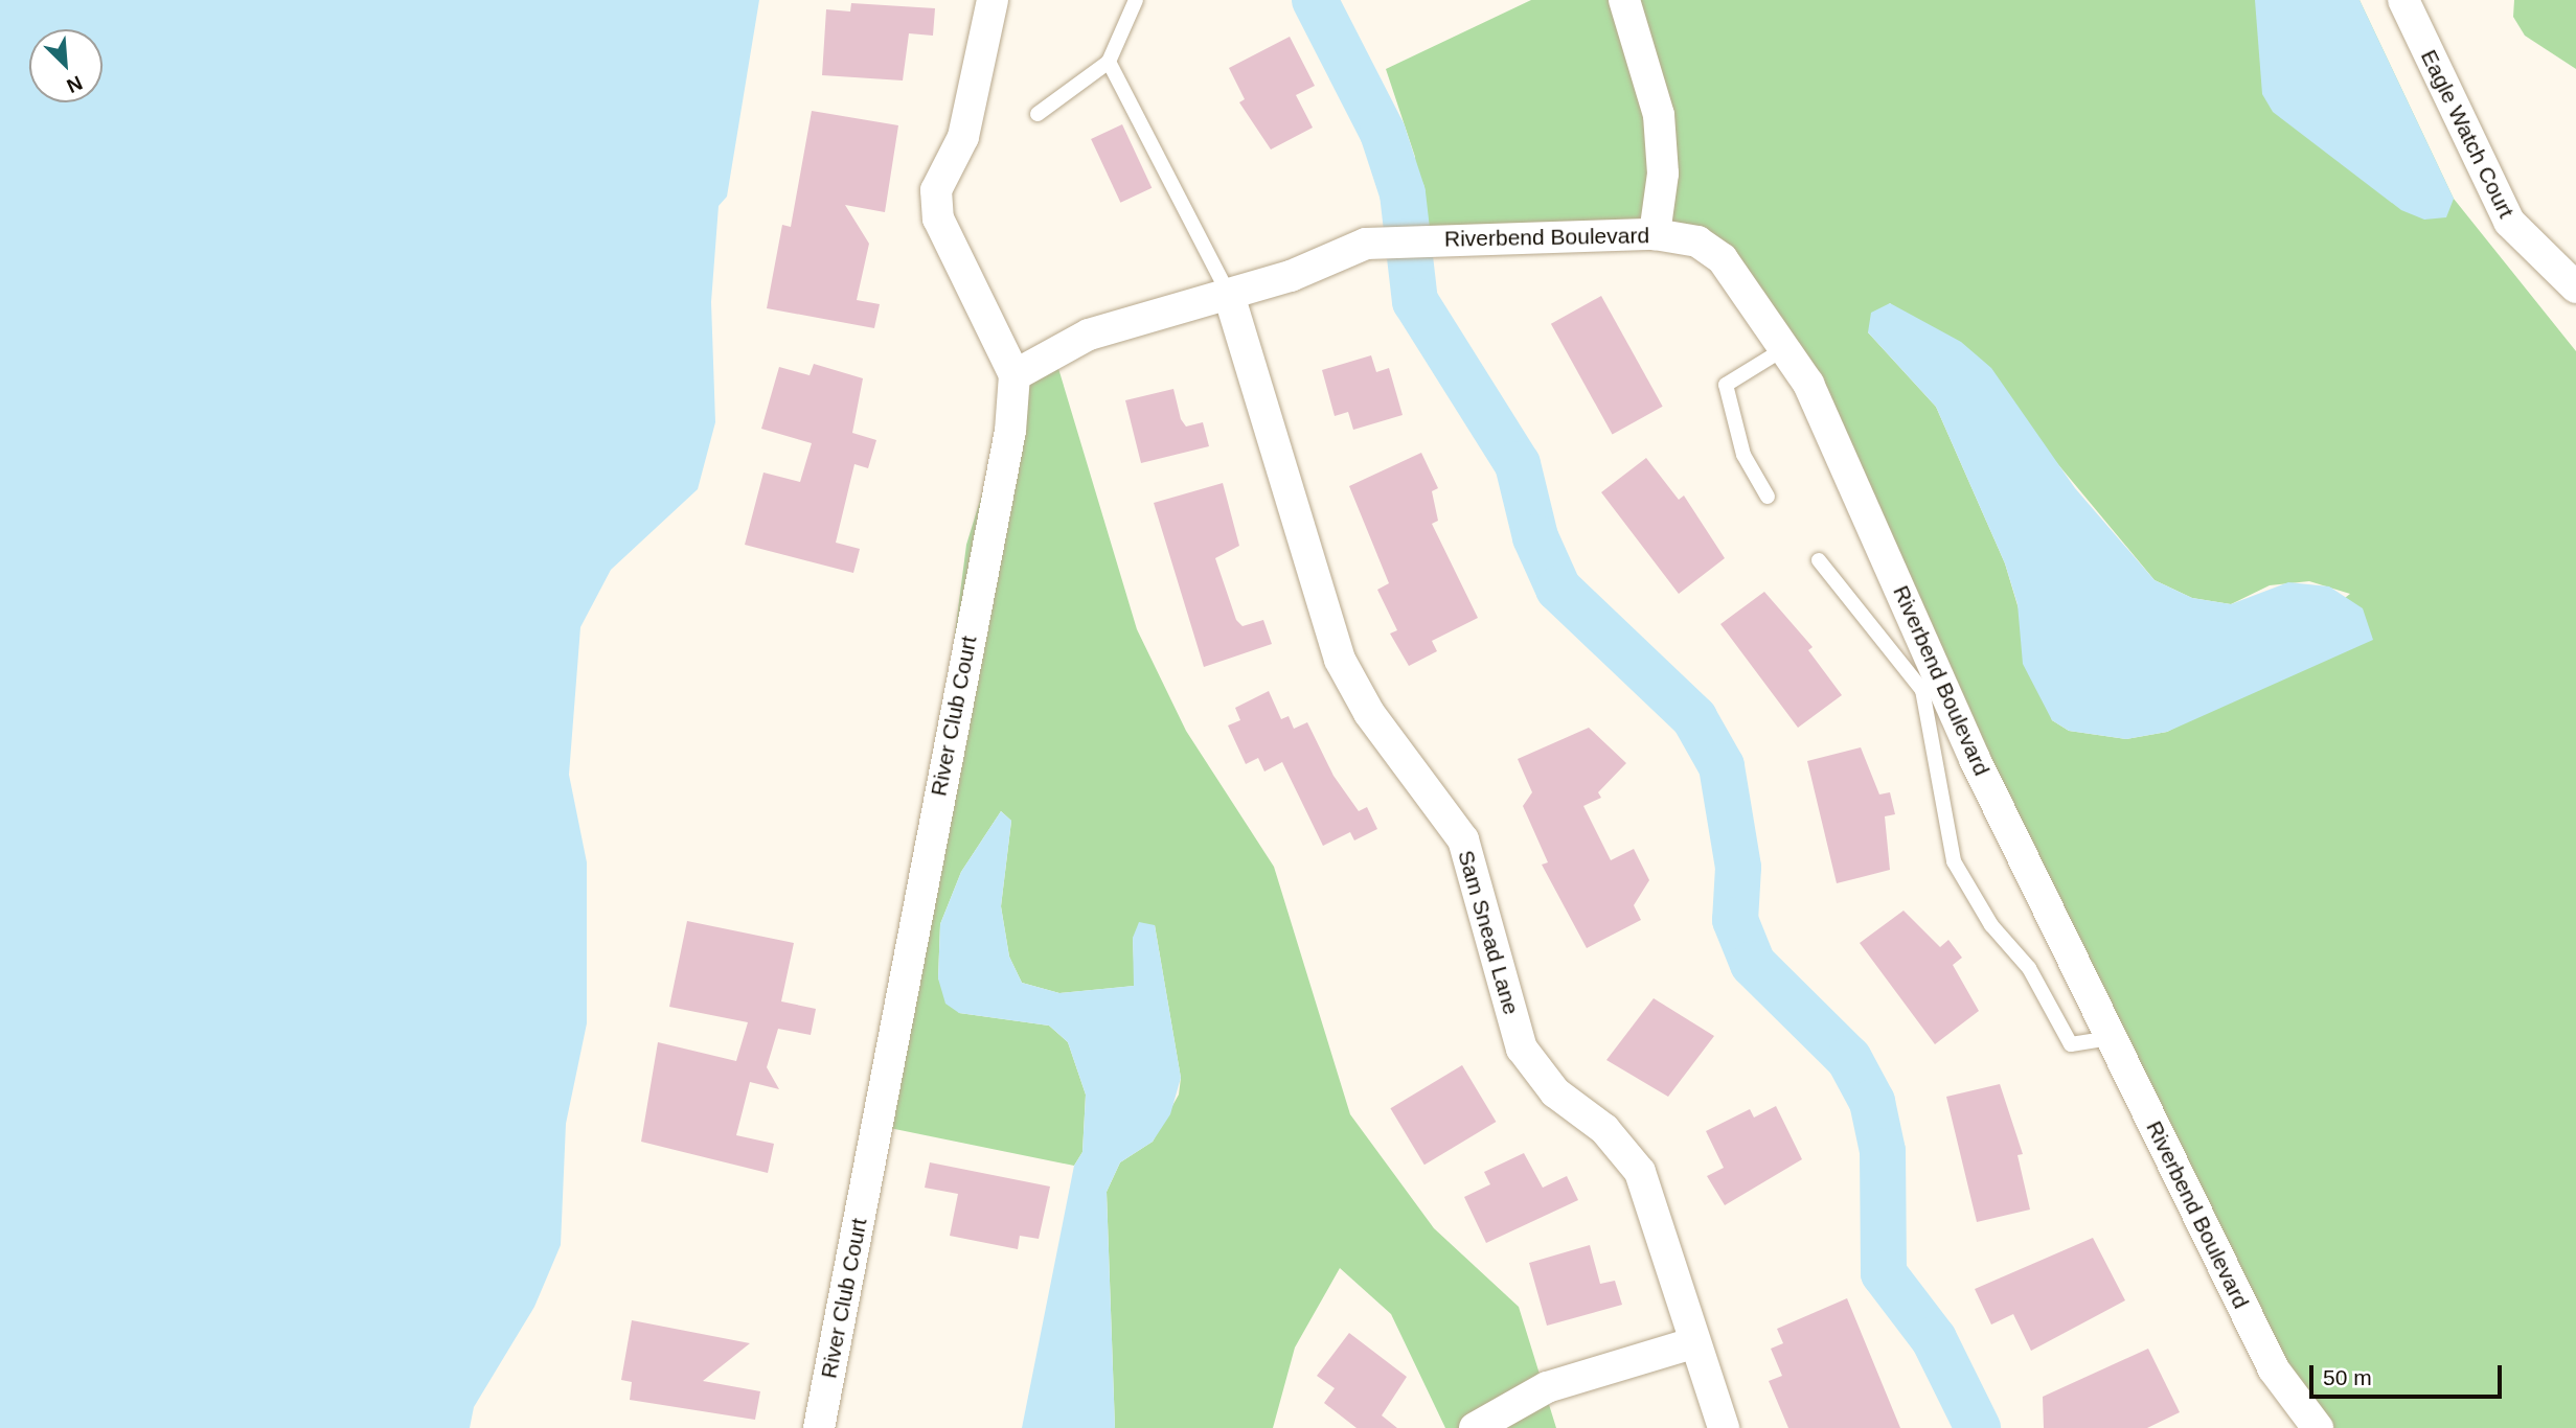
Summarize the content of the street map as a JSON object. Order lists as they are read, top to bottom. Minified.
{"streets":{"street":["Eagle Watch Court","Riverbend Boulevard","River Club Court","Sam Snead Lane"]},"crossings":[["Riverbend Boulevard","Sam Snead Lane"]],"scale_bar":"50 m","north":"bottom right"}
